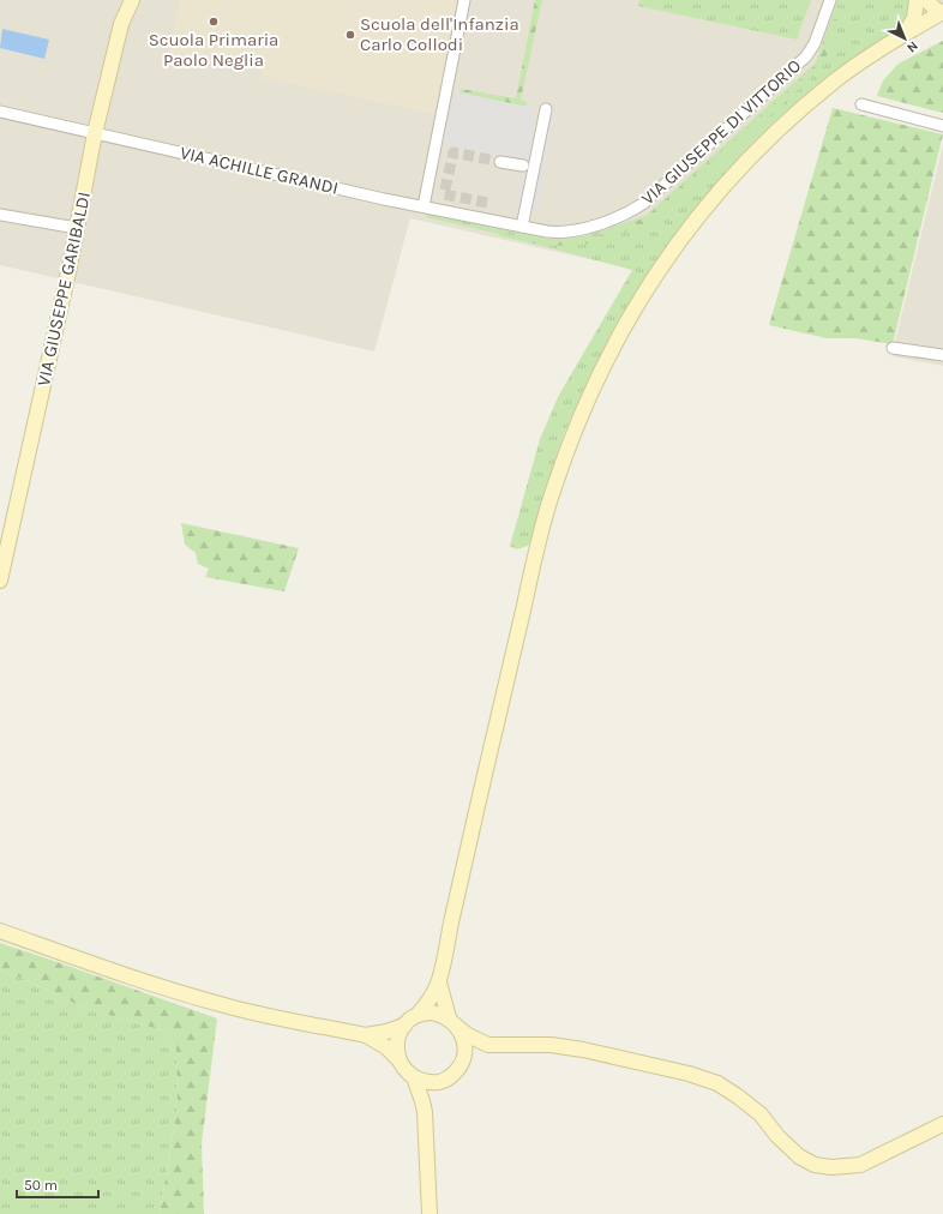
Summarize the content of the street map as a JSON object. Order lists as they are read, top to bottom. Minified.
{"streets":{"street":["VIA GIUSEPPE DI VITTORIO","VIA ACHILLE GRANDI","VIA GIUSEPPE GARIBALDI"]},"crossings":[["VIA GIUSEPPE DI VITTORIO","VIA ACHILLE GRANDI"],["VIA ACHILLE GRANDI","VIA GIUSEPPE GARIBALDI"]],"places":["Scuola Primaria Paolo Neglia","Scuola dell'Infanzia Carlo Collodi"],"scale_bar":"50 m","north":"bottom right"}
